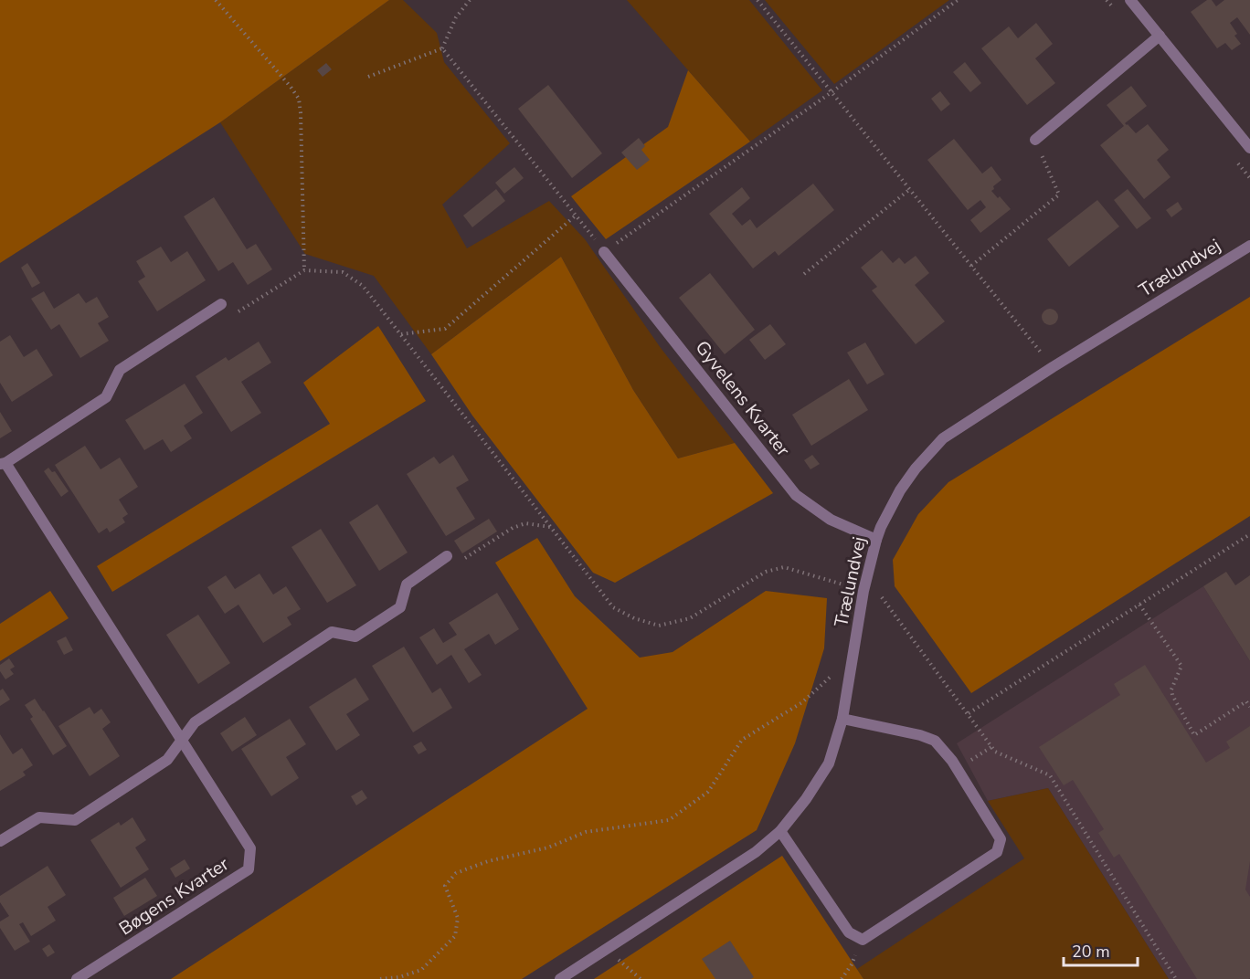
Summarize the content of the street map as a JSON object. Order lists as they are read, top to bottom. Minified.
{"streets":{"street":["Trælundvej","Gyvelens Kvarter","Bøgens Kvarter"]},"crossings":[["Trælundvej","Gyvelens Kvarter"]],"scale_bar":"20 m"}
